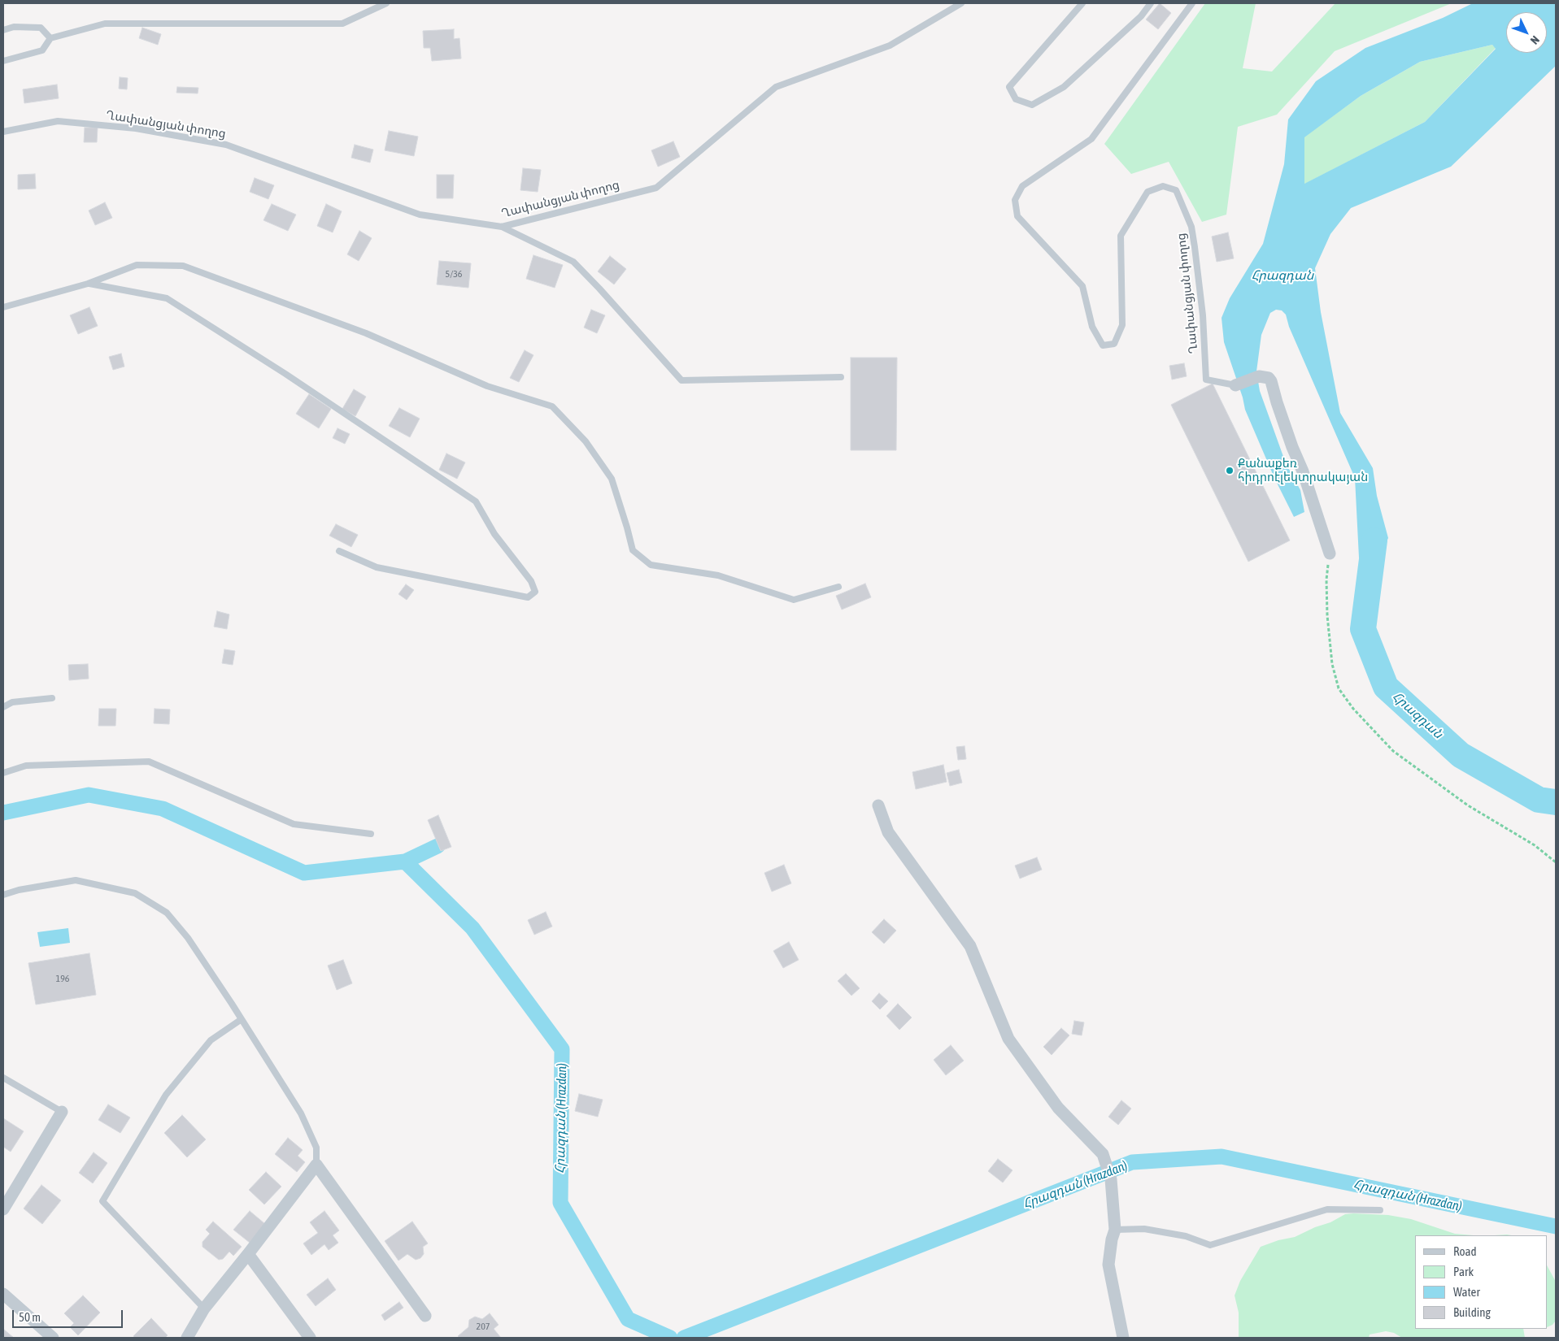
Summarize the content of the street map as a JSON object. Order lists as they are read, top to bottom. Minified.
{"streets":{"lane":["Ղափանցյան փողոց"]},"water":["Հրազդան","Հրազդան (Hrazdan)"],"places":["Քանաքեռ հիդրոէլեկտրակայան"],"house_numbers":["5/36","196","207"],"legend":["Road","Park","Water","Building"],"scale_bar":"50 m","north":"bottom right"}
